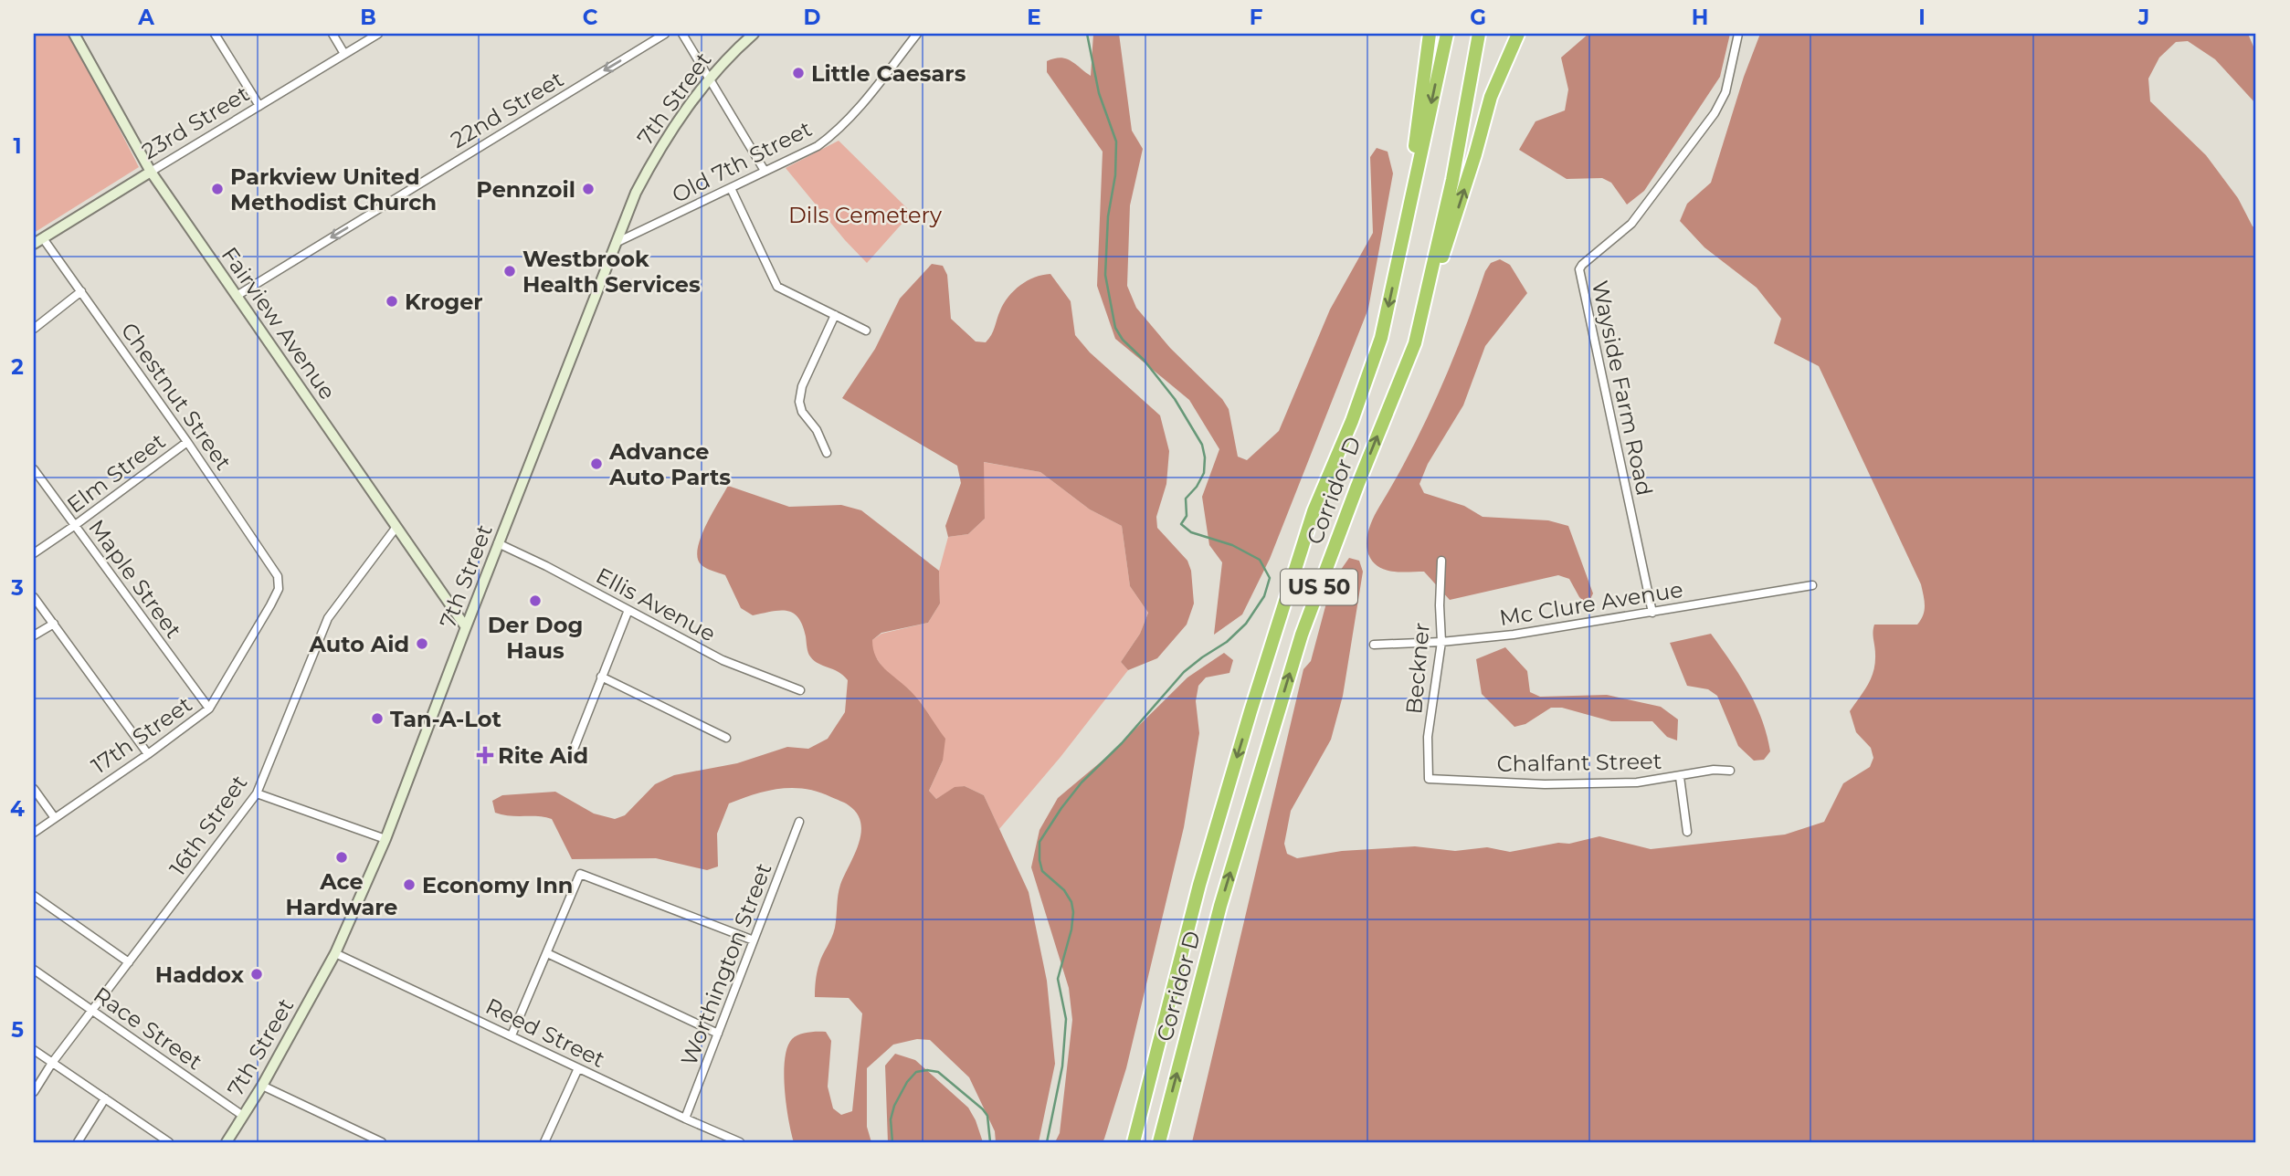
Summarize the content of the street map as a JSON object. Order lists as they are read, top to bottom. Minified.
{"streets":{"highway":["Corridor D","US 50"],"main road":["7th Street","23rd Street","Fairview Avenue"],"street":["22nd Street","Old 7th Street","Wayside Farm Road","Chestnut Street","Elm Street","Maple Street","Mc Clure Avenue","Ellis Avenue","Beckner","17th Street","Chalfant Street","16th Street","Worthington Street","Race Street","Reed Street"]},"crossings":[["7th Street","Old 7th Street"],["7th Street","Fairview Avenue"],["7th Street","Ellis Avenue"],["7th Street","Race Street"],["7th Street","Reed Street"],["22nd Street","Fairview Avenue"],["23rd Street","Fairview Avenue"],["23rd Street","Chestnut Street"],["Fairview Avenue","16th Street"],["Wayside Farm Road","Mc Clure Avenue"],["Chestnut Street","Elm Street"],["Chestnut Street","17th Street"],["Elm Street","Maple Street"],["Maple Street","17th Street"],["Mc Clure Avenue","Beckner"],["Beckner","Chalfant Street"],["16th Street","Race Street"],["Worthington Street","Reed Street"]],"one_way":["22nd Street"],"parks":["Dils Cemetery"],"places":{"other":["Little Caesars","Parkview United Methodist Church","Pennzoil","Westbrook Health Services","Kroger","Advance Auto Parts","Der Dog Haus","Auto Aid","Tan-A-Lot","Ace Hardware","Economy Inn","Haddox"],"health":["Rite Aid"]},"grid":{"columns":["A","B","C","D","E","F","G","H","I","J"],"rows":["1","2","3","4","5"]}}
